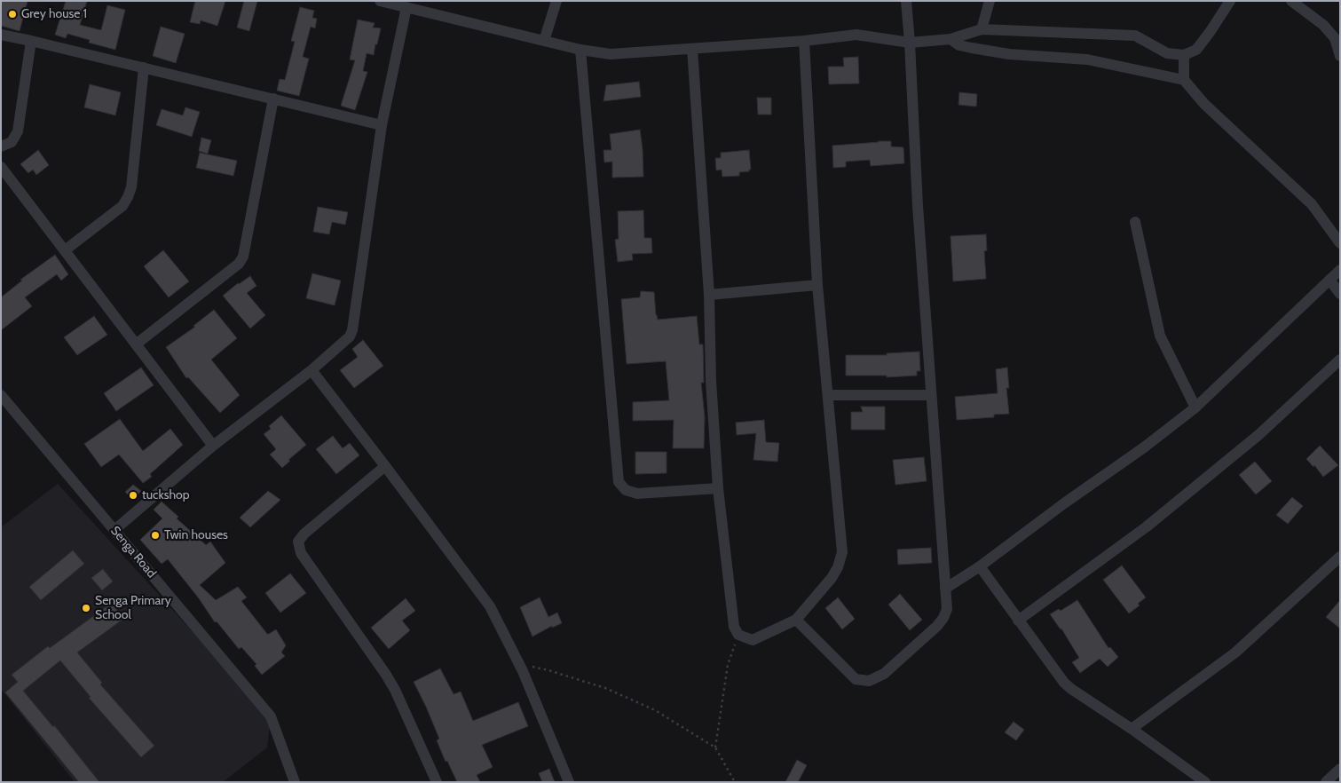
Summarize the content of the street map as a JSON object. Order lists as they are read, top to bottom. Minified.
{"streets":{"street":["Senga Road"]},"places":["Grey house 1","tuckshop","Twin houses","Senga Primary School"]}
